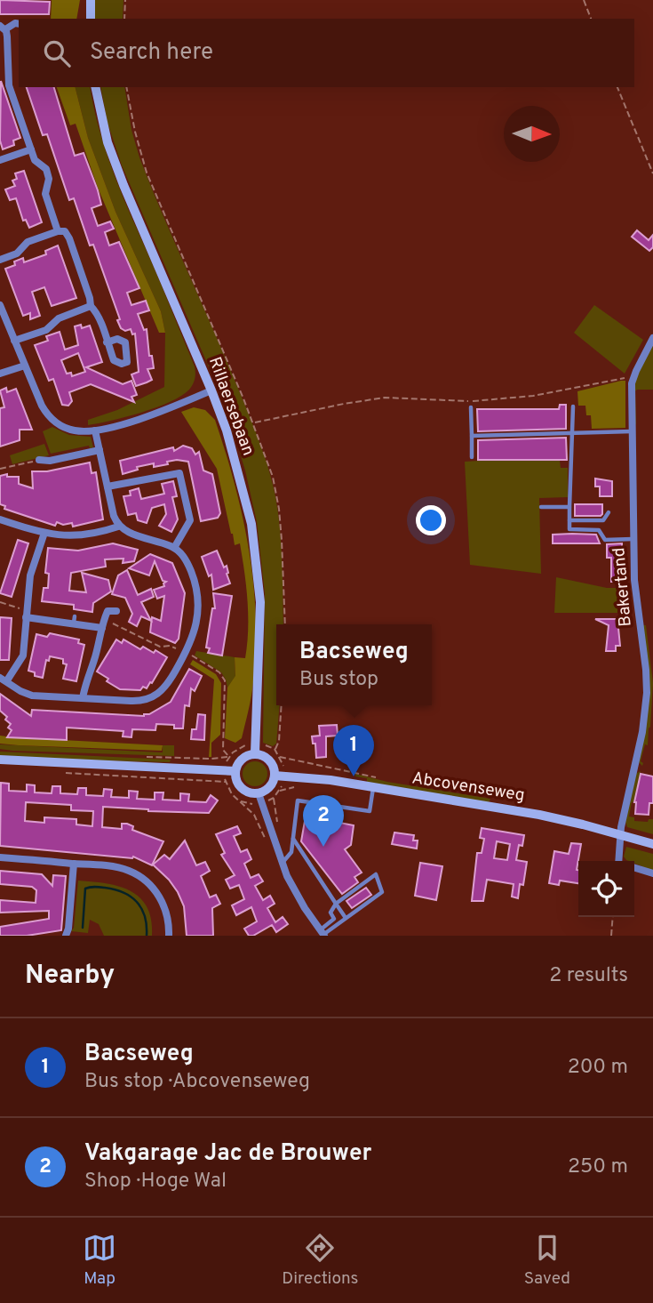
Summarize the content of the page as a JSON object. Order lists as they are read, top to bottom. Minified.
{"streets":{"street":["Rillaersebaan","Bakertand","Abcovenseweg"]},"crossings":[["Rillaersebaan","Abcovenseweg"],["Bakertand","Abcovenseweg"]],"north":"right","page":{"search":"Search here","popup":["Bacseweg","Bus stop"],"pins":["1","2"],"heading":["Nearby","2 results"],"list":[{"mark":"1","name":"Bacseweg","note":"Bus stop · Abcovenseweg","value":"200 m"},{"mark":"2","name":"Vakgarage Jac de Brouwer","note":"Shop · Hoge Wal","value":"250 m"}],"nav":["Map","Directions","Saved"]}}
